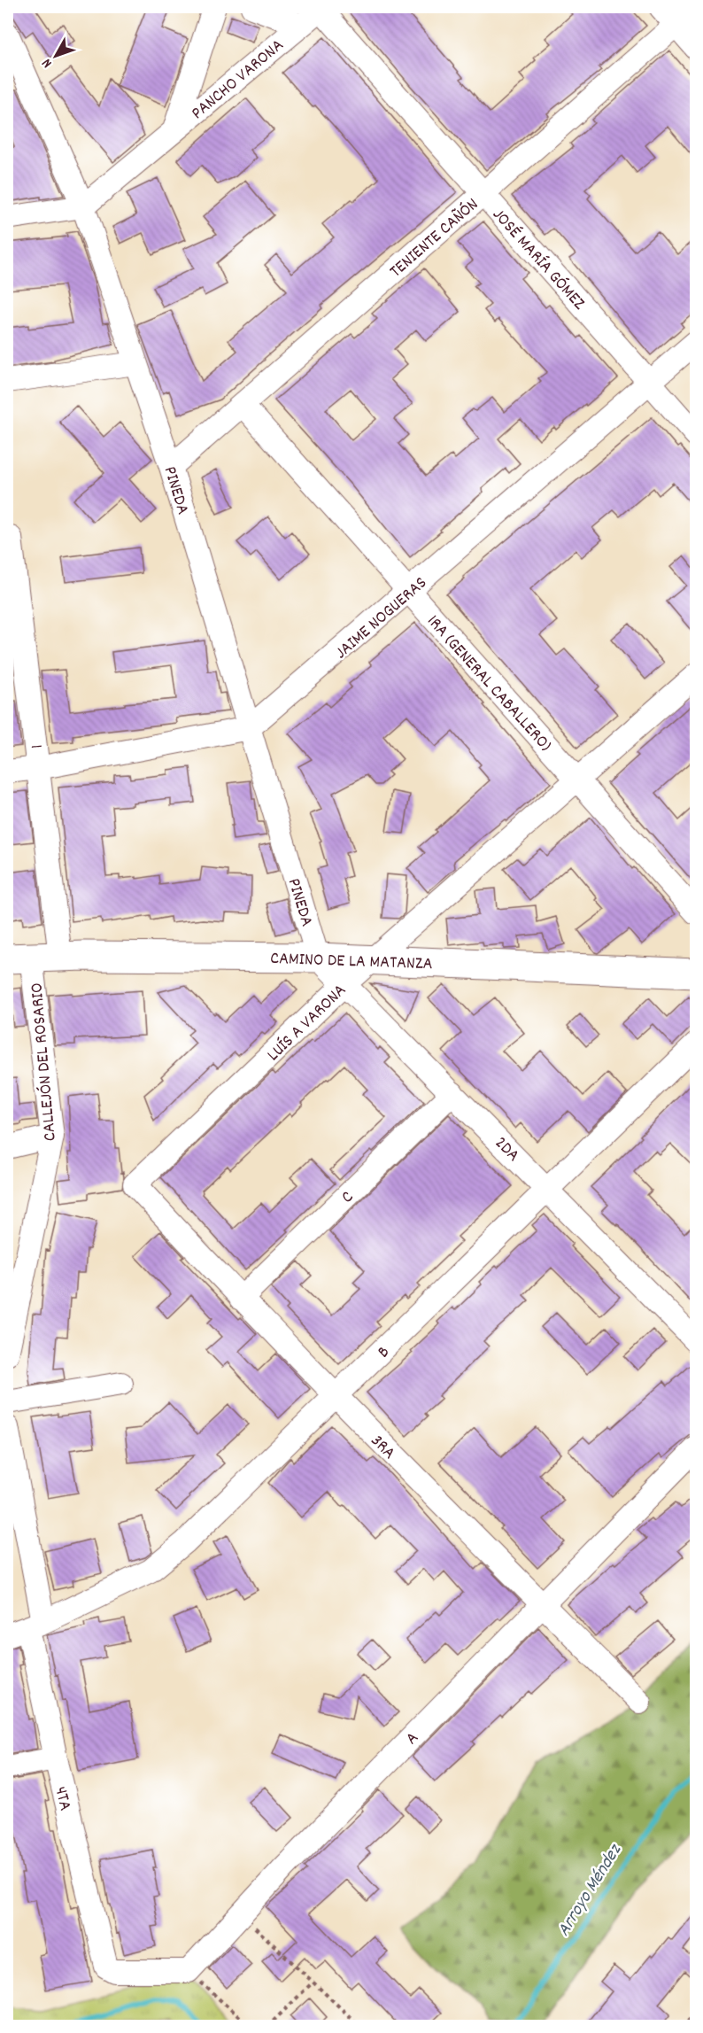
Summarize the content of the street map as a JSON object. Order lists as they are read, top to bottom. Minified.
{"streets":{"main road":["CAMINO DE LA MATANZA"],"street":["PANCHO VARONA","TENIENTE CAÑÓN","JOSÉ MARÍA GÓMEZ","PINEDA","JAIME NOGUERAS","1RA (GENERAL CABALLERO)","1","LUÍS A VARONA","CALLEJÓN DEL ROSARIO","2DA","C","B","3RA","A","4TA"]},"crossings":[["PANCHO VARONA","JOSÉ MARÍA GÓMEZ"],["PANCHO VARONA","PINEDA"],["TENIENTE CAÑÓN","JOSÉ MARÍA GÓMEZ"],["TENIENTE CAÑÓN","PINEDA"],["TENIENTE CAÑÓN","1RA (GENERAL CABALLERO)"],["JOSÉ MARÍA GÓMEZ","JAIME NOGUERAS"],["PINEDA","JAIME NOGUERAS"],["PINEDA","CAMINO DE LA MATANZA"],["PINEDA","2DA"],["JAIME NOGUERAS","1RA (GENERAL CABALLERO)"],["JAIME NOGUERAS","1"],["1RA (GENERAL CABALLERO)","LUÍS A VARONA"],["1","CAMINO DE LA MATANZA"],["CAMINO DE LA MATANZA","LUÍS A VARONA"],["CAMINO DE LA MATANZA","CALLEJÓN DEL ROSARIO"],["CAMINO DE LA MATANZA","2DA"],["LUÍS A VARONA","2DA"],["LUÍS A VARONA","3RA"],["2DA","C"],["2DA","B"],["C","3RA"],["B","3RA"],["B","4TA"],["3RA","A"],["A","4TA"]],"water":["Arroyo Méndez"],"north":"bottom left"}
